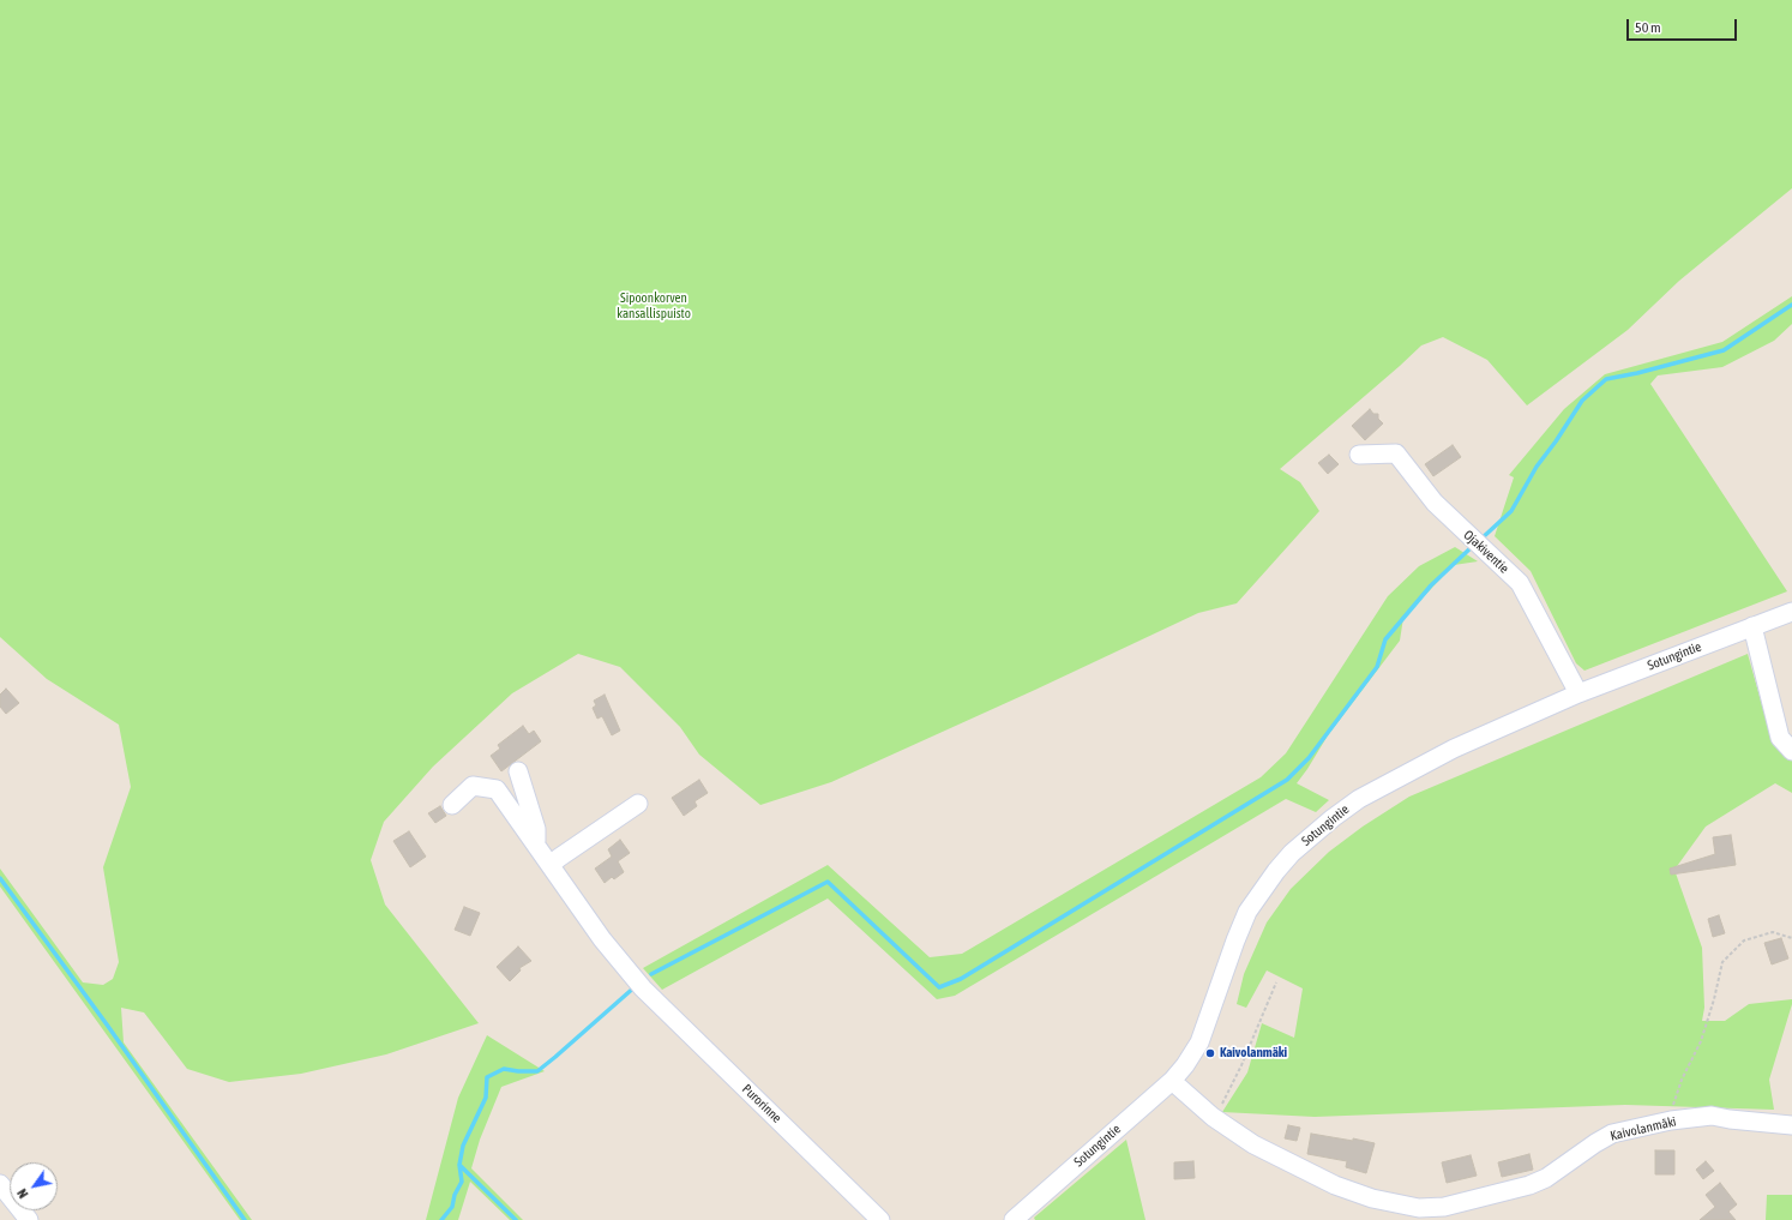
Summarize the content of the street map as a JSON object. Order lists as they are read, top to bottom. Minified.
{"streets":{"street":["Ojakiventie","Sotungintie","Purorinne","Kaivolanmäki"]},"crossings":[["Ojakiventie","Sotungintie"],["Sotungintie","Kaivolanmäki"]],"parks":["Sipoonkorven kansallispuisto"],"places":["Kaivolanmäki"],"scale_bar":"50 m","north":"bottom left"}
